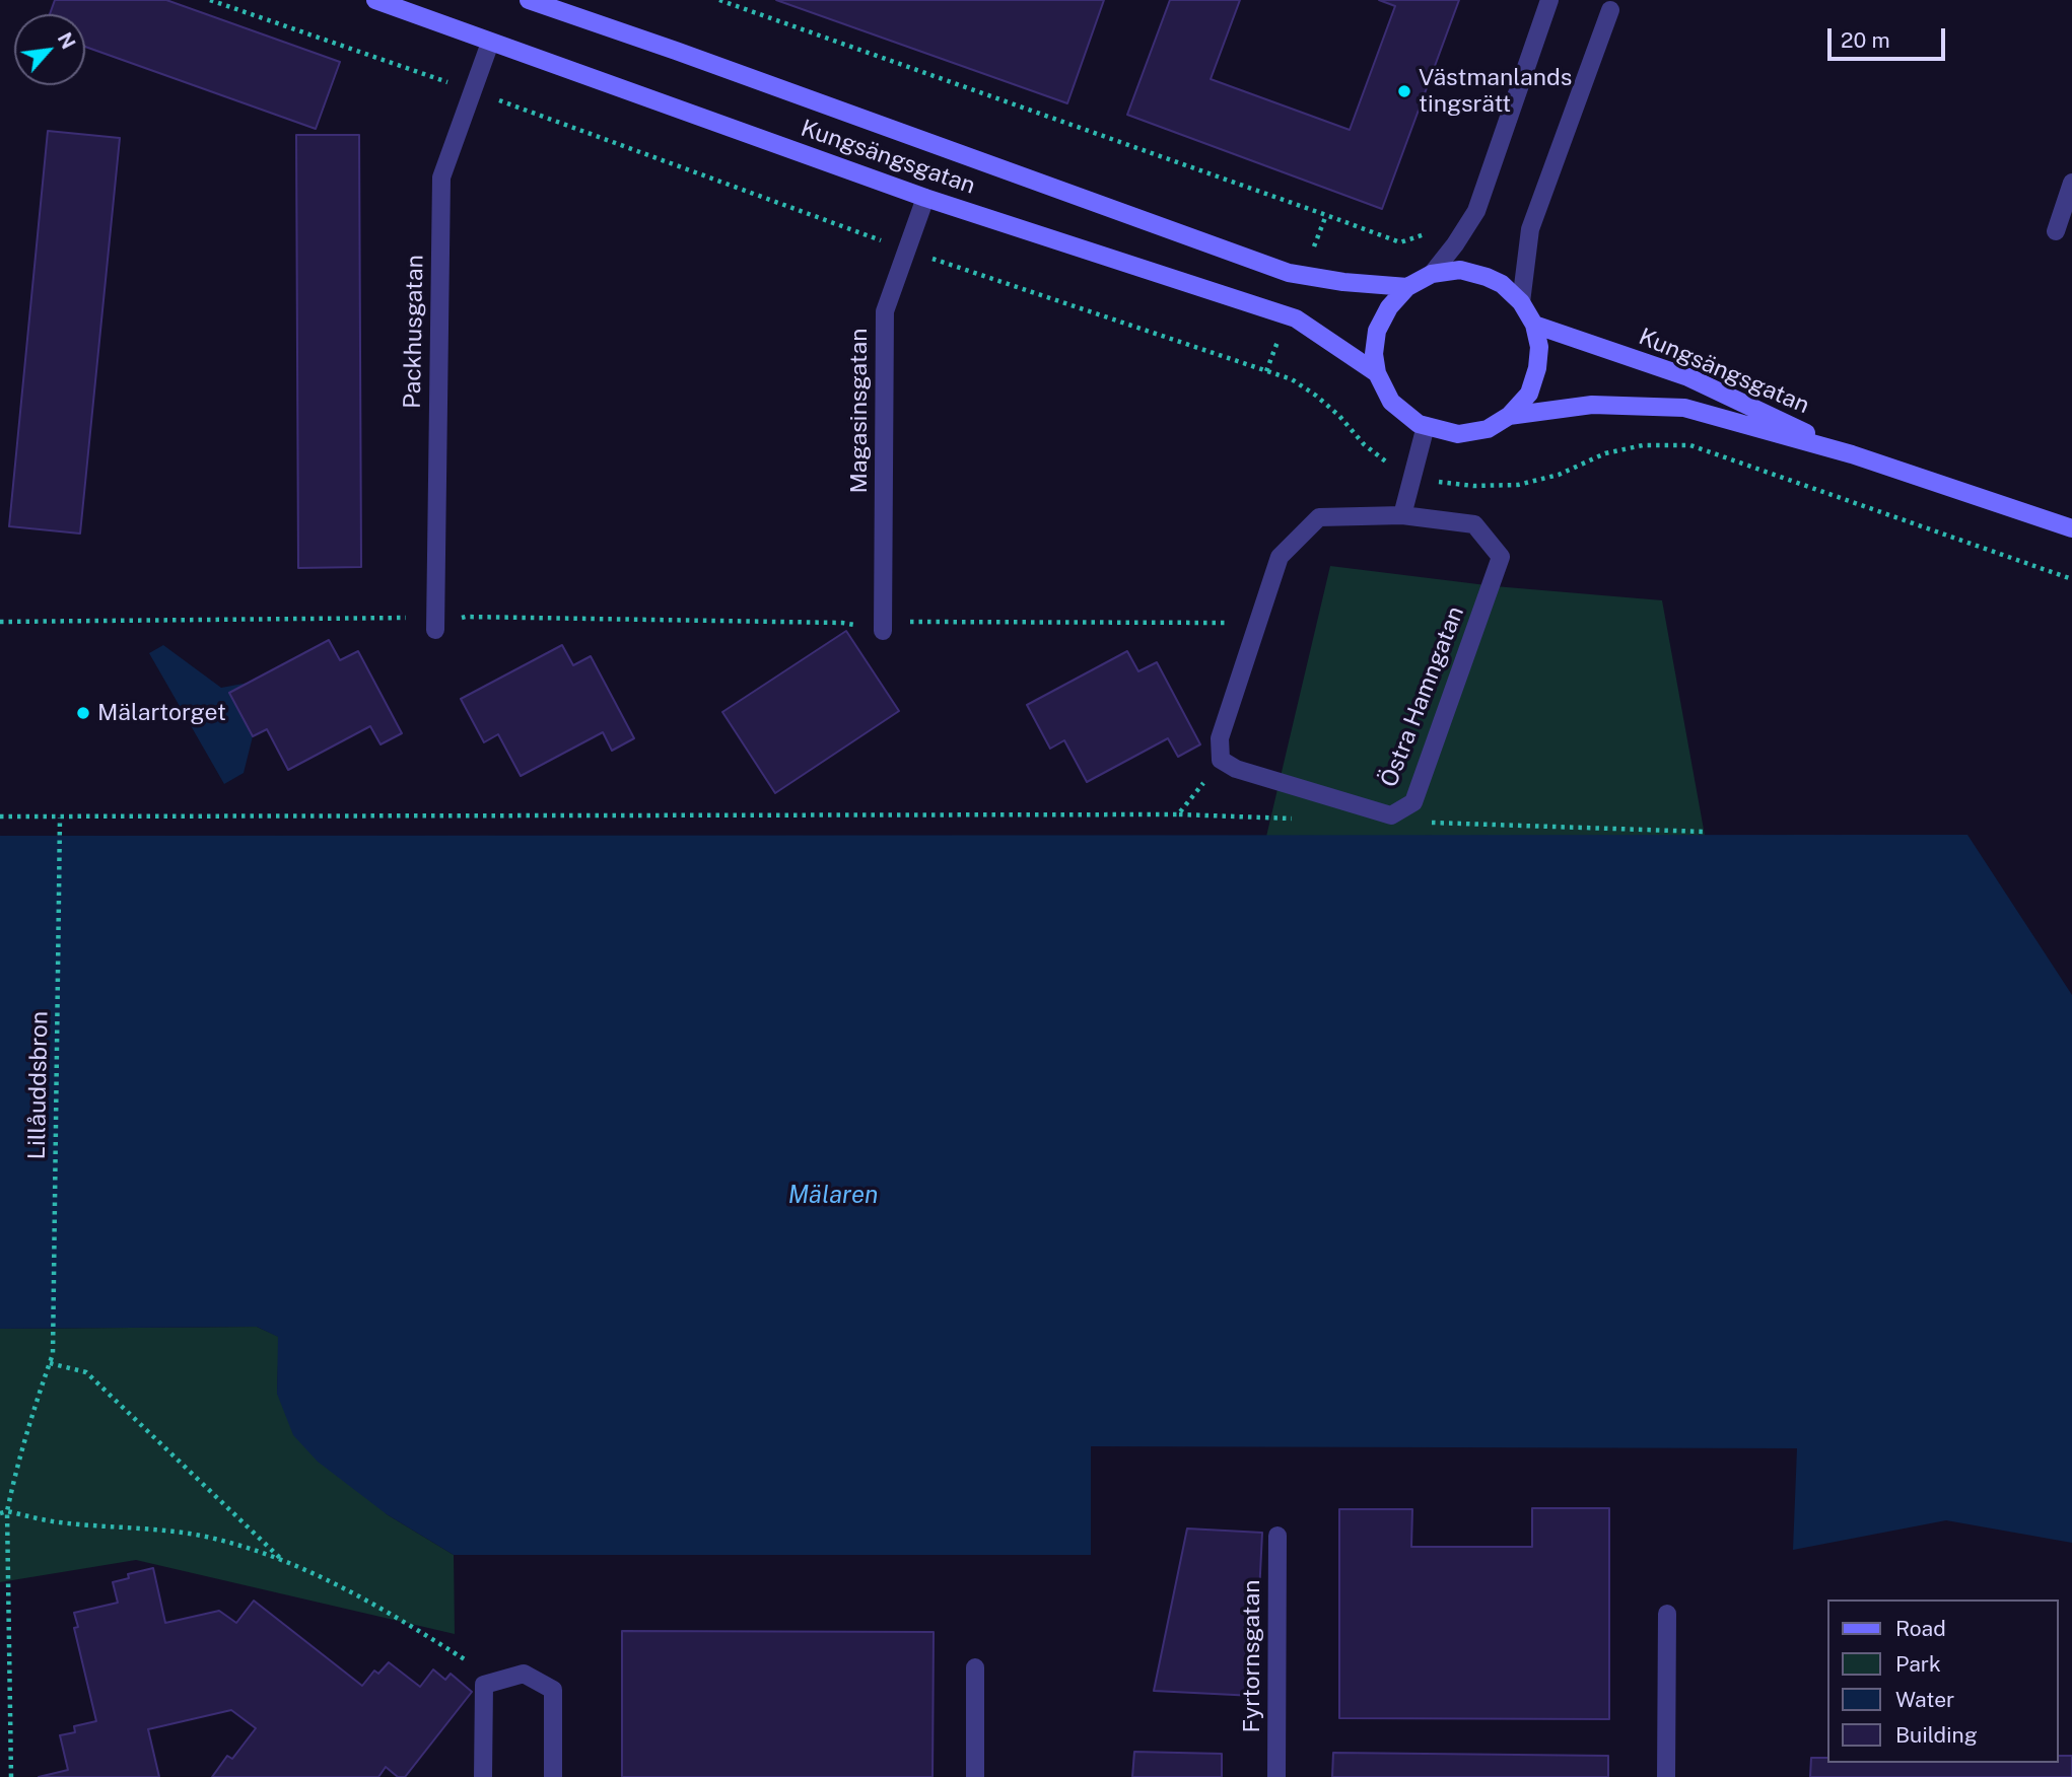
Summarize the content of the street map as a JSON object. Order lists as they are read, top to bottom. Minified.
{"streets":{"main road":["Kungsängsgatan"],"street":["Packhusgatan","Magasinsgatan","Östra Hamngatan","Fyrtornsgatan"],"path":["Lillåuddsbron"]},"crossings":[["Kungsängsgatan","Packhusgatan"],["Kungsängsgatan","Magasinsgatan"]],"water":["Mälaren"],"places":["Västmanlands tingsrätt","Mälartorget"],"legend":["Road","Park","Water","Building"],"scale_bar":"20 m","north":"top right"}
